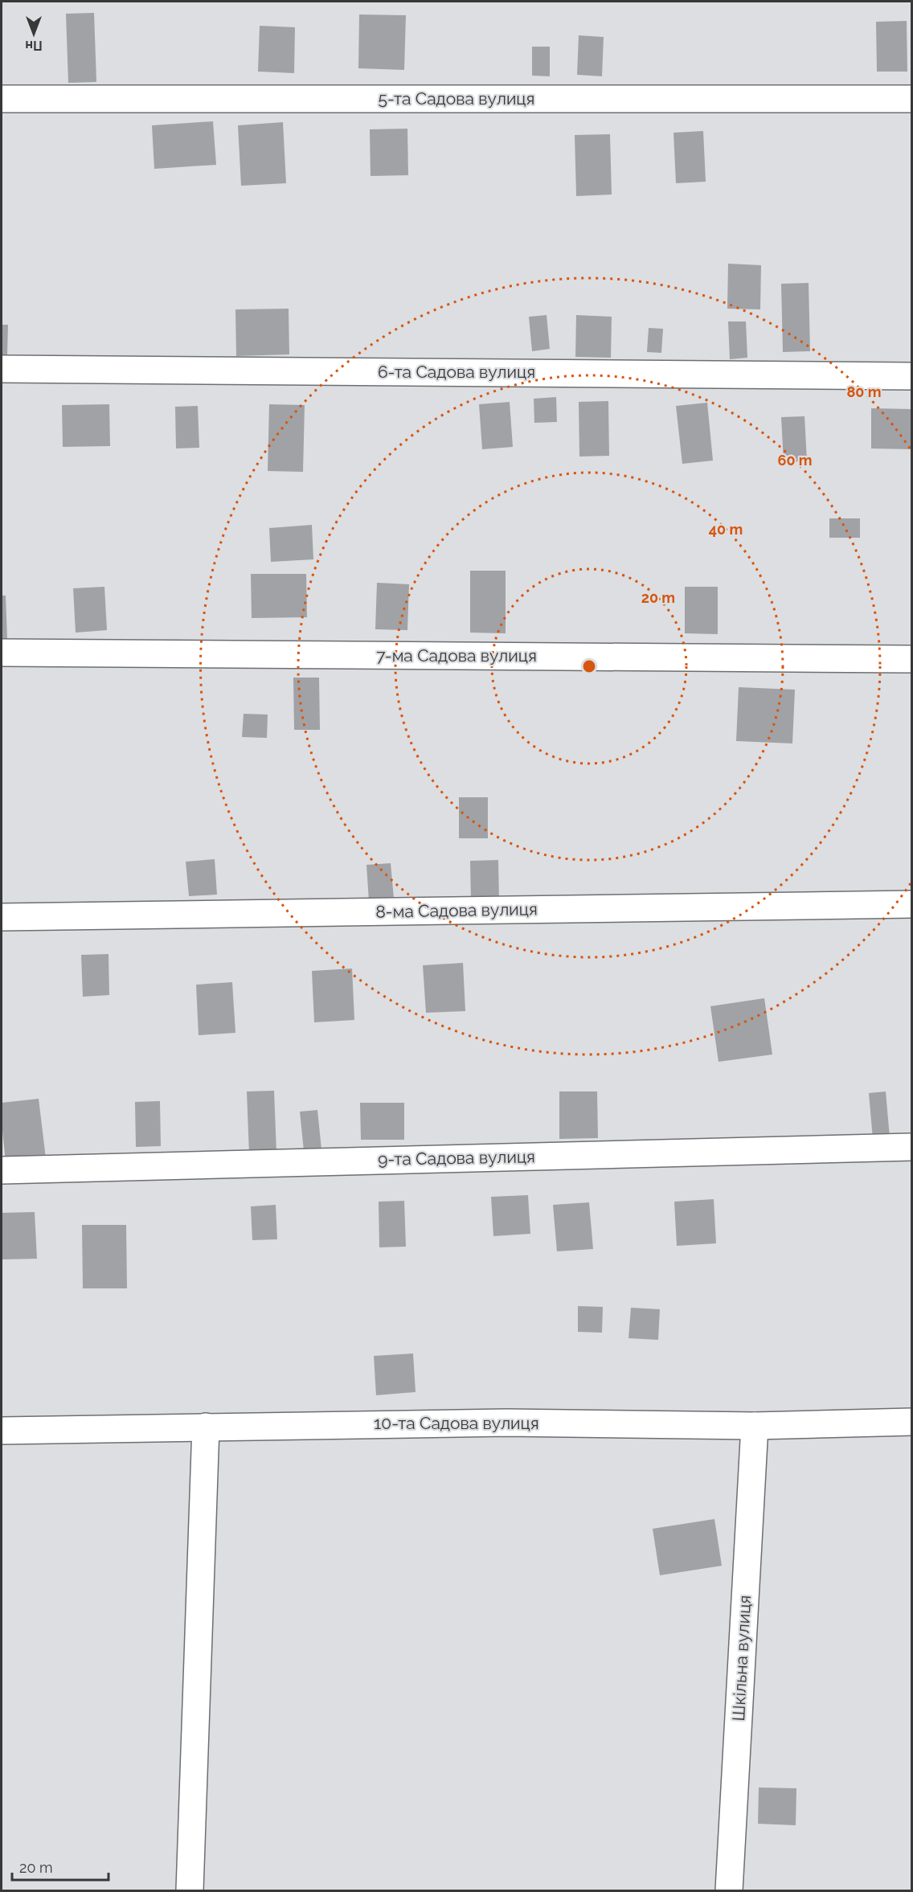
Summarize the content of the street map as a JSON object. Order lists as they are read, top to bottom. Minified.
{"streets":{"street":["5-та Садова вулиця","6-та Садова вулиця","7-ма Садова вулиця","8-ма Садова вулиця","9-та Садова вулиця","10-та Садова вулиця","Шкільна вулиця"]},"crossings":[["10-та Садова вулиця","Шкільна вулиця"]],"scale_bar":"20 m","north":"bottom","rings":["80 m","60 m","40 m","20 m"]}
